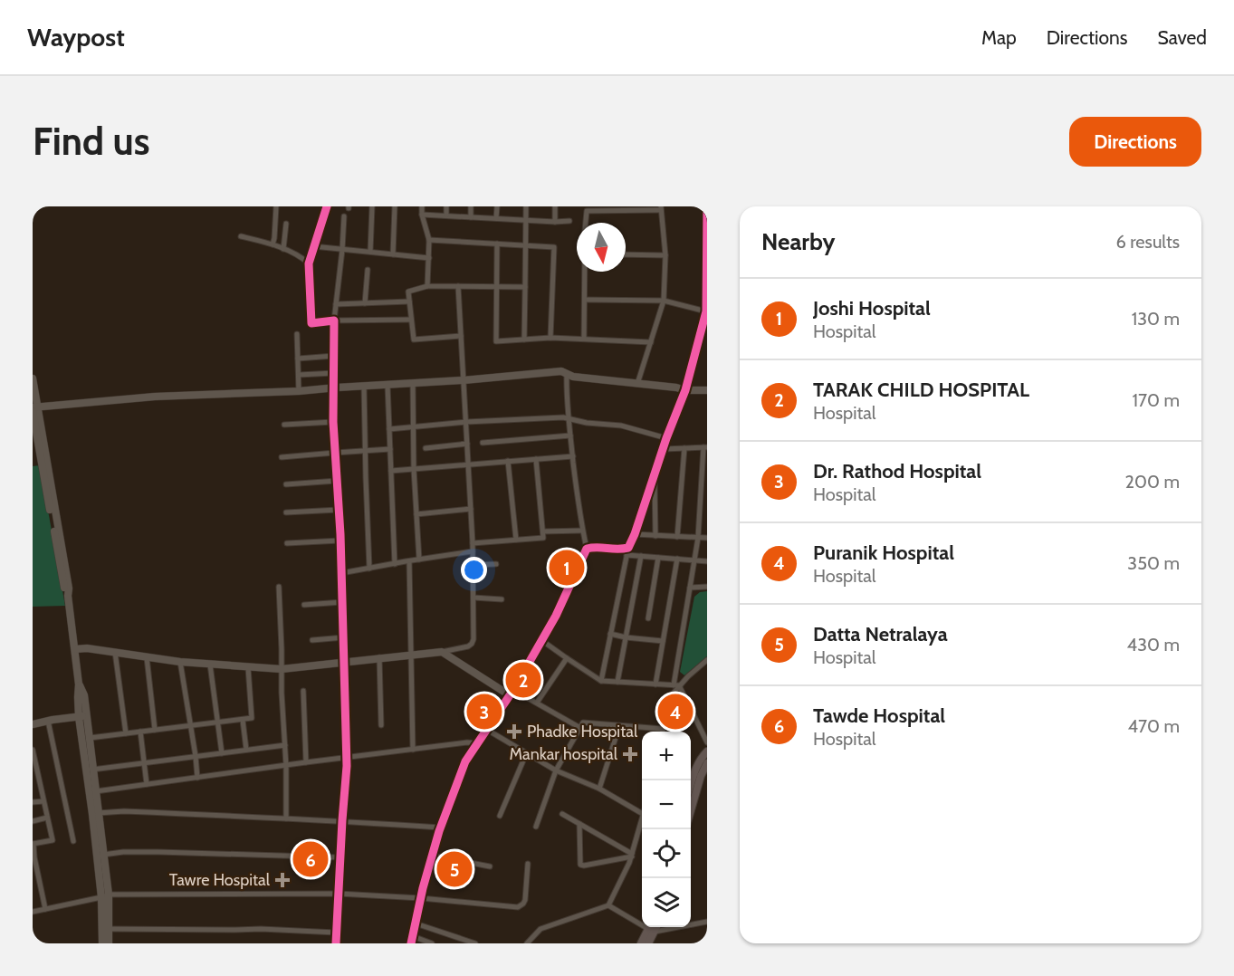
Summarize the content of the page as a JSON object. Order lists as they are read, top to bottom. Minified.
{"places":{"health":["Phadke Hospital","Mankar hospital","Tawre Hospital"]},"north":"bottom","page":{"header":"Waypost","nav":["Map","Directions","Saved"],"buttons":"Directions","title":"Find us","heading":["Nearby","6 results"],"list":[{"mark":"1","name":"Joshi Hospital","note":"Hospital","value":"130 m"},{"mark":"2","name":"TARAK CHILD HOSPITAL","note":"Hospital","value":"170 m"},{"mark":"3","name":"Dr. Rathod Hospital","note":"Hospital","value":"200 m"},{"mark":"4","name":"Puranik Hospital","note":"Hospital","value":"350 m"},{"mark":"5","name":"Datta Netralaya","note":"Hospital","value":"430 m"},{"mark":"6","name":"Tawde Hospital","note":"Hospital","value":"470 m"}],"pins":["1","2","3","4","6","5"],"map_buttons":["+","−"]}}
